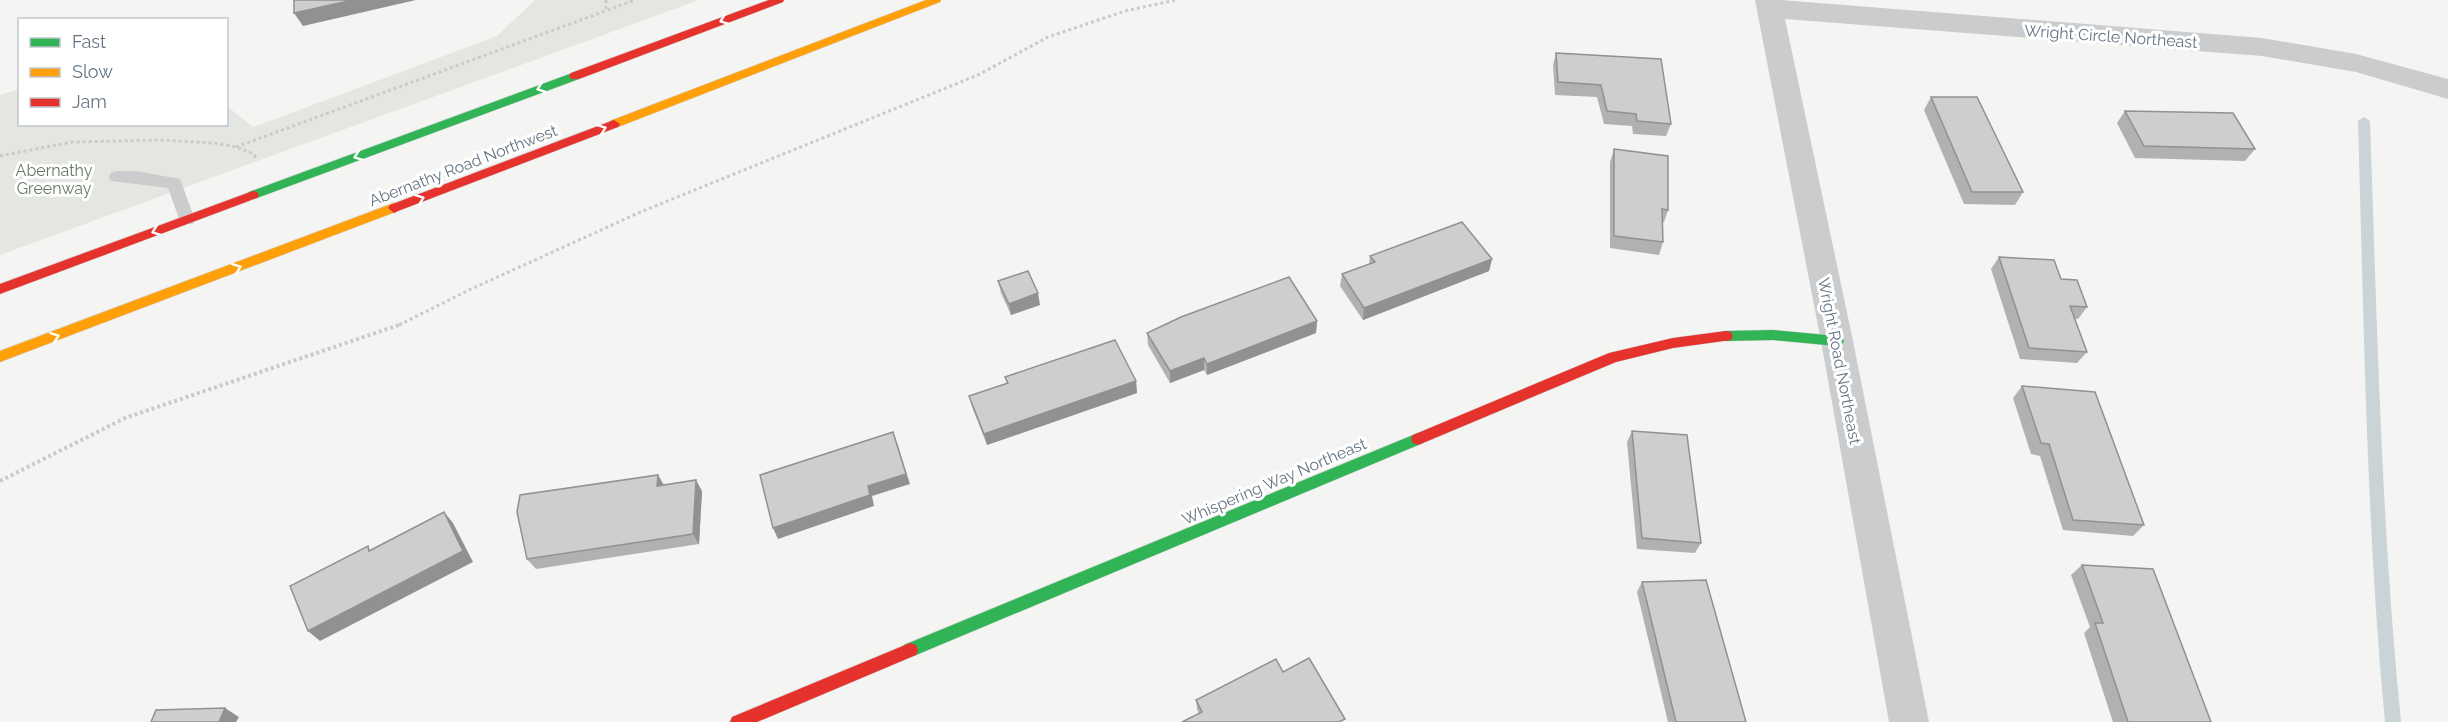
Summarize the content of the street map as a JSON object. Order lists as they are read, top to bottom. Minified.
{"streets":{"main road":["Abernathy Road Northwest","Whispering Way Northeast"],"street":["Wright Circle Northeast","Wright Road Northeast"]},"crossings":[["Wright Circle Northeast","Wright Road Northeast"],["Wright Road Northeast","Whispering Way Northeast"]],"parks":["Abernathy Greenway"],"legend":["Fast","Slow","Jam"]}
